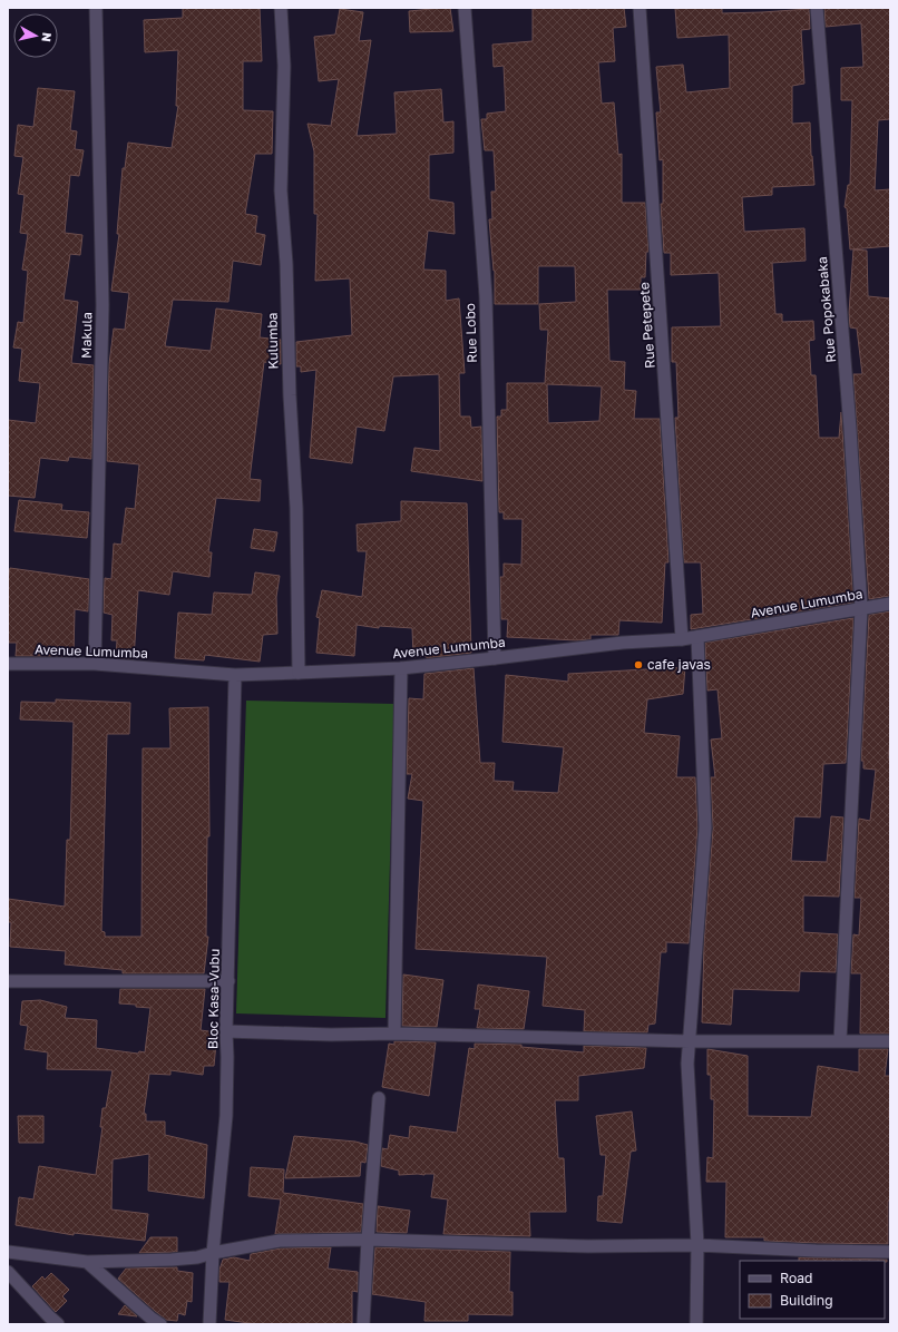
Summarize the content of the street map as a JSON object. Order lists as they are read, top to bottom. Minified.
{"streets":{"street":["Rue Popokabaka","Rue Petepete","Rue Lobo","Makula","Kulumba","Avenue Lumumba","Bloc Kasa-Vubu"]},"crossings":[["Rue Popokabaka","Avenue Lumumba"],["Rue Petepete","Avenue Lumumba"],["Rue Lobo","Avenue Lumumba"],["Makula","Avenue Lumumba"],["Kulumba","Avenue Lumumba"],["Avenue Lumumba","Bloc Kasa-Vubu"]],"places":["cafe javas"],"legend":["Road","Building"],"north":"right"}
